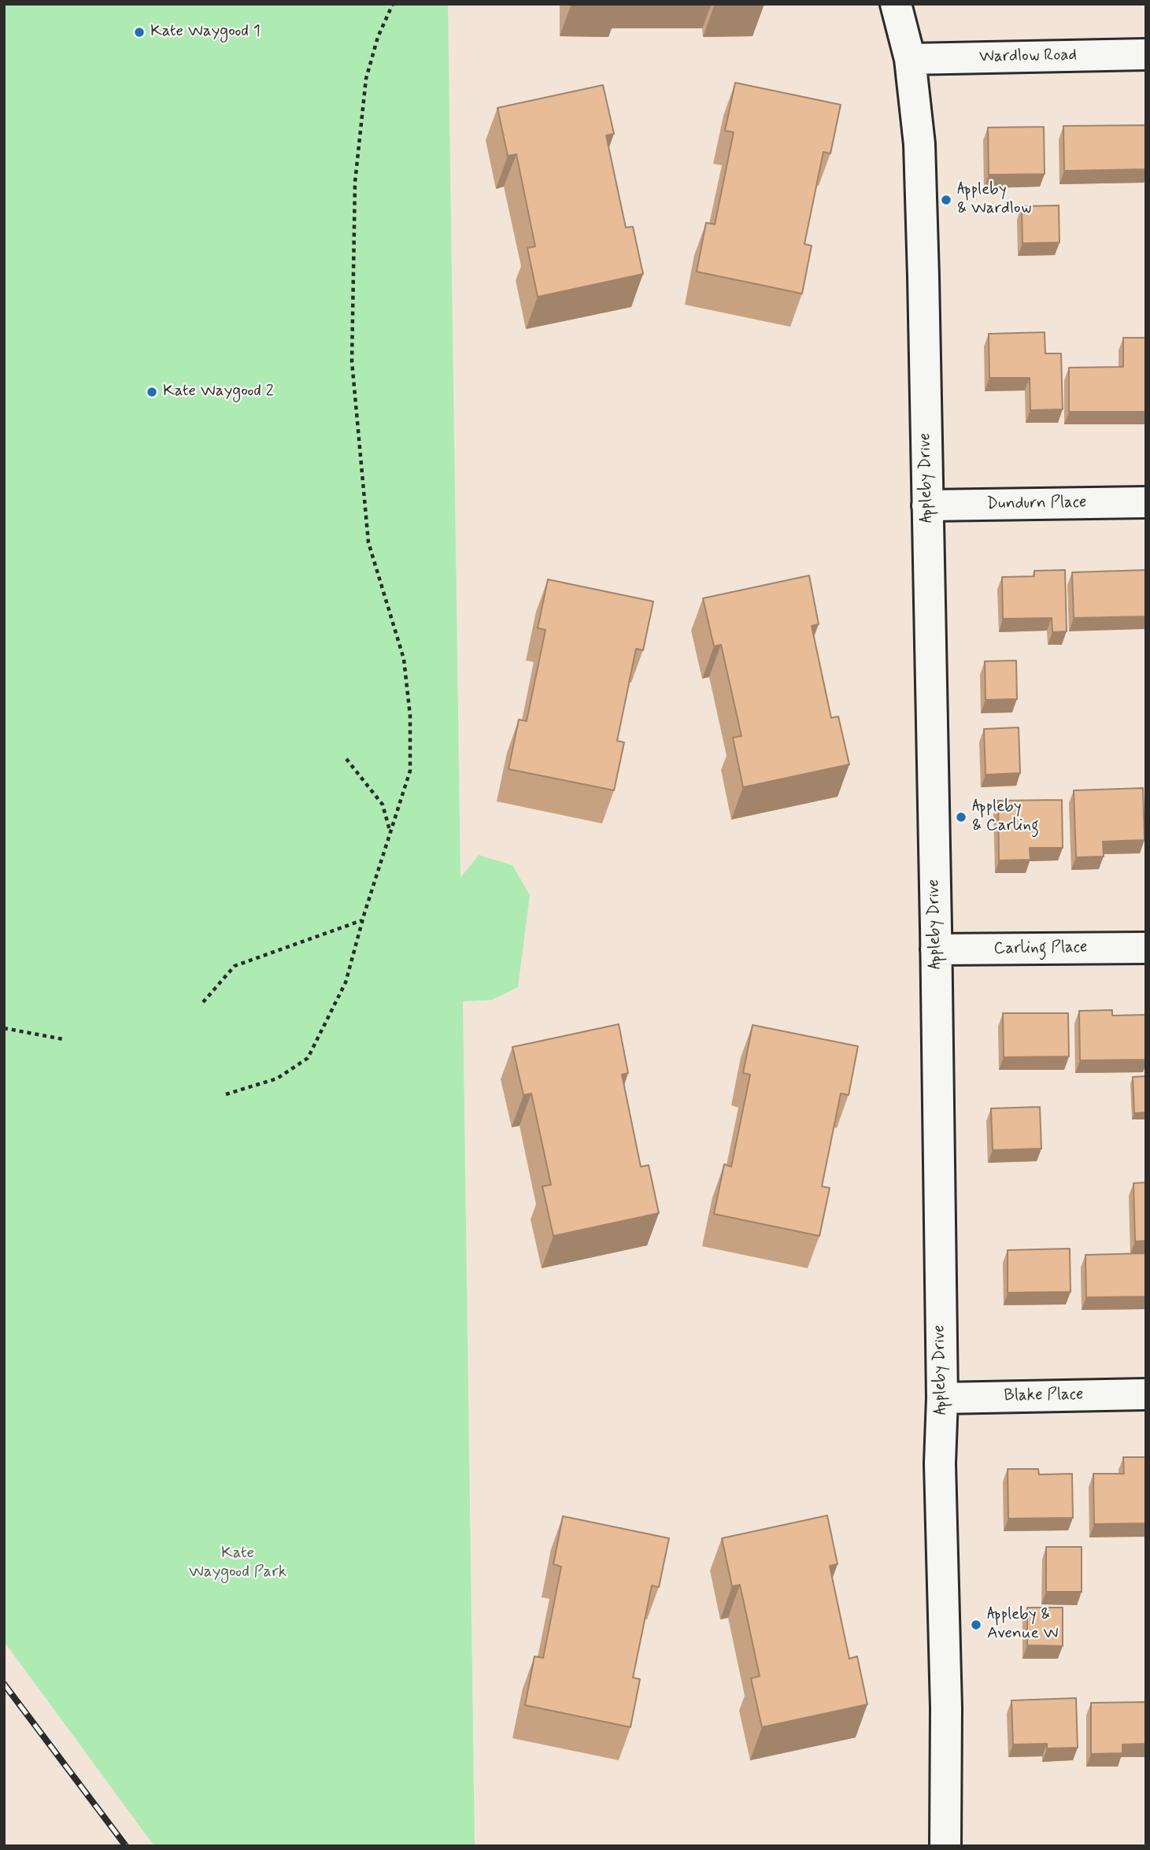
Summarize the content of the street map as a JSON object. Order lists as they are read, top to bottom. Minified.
{"streets":{"street":["Wardlow Road","Appleby Drive","Dundurn Place","Carling Place","Blake Place"]},"crossings":[["Wardlow Road","Appleby Drive"],["Appleby Drive","Dundurn Place"],["Appleby Drive","Carling Place"],["Appleby Drive","Blake Place"]],"parks":["Kate Waygood Park"],"places":["Kate Waygood 1","Appleby & Wardlow","Kate Waygood 2","Appleby & Carling","Appleby & Avenue W"]}
